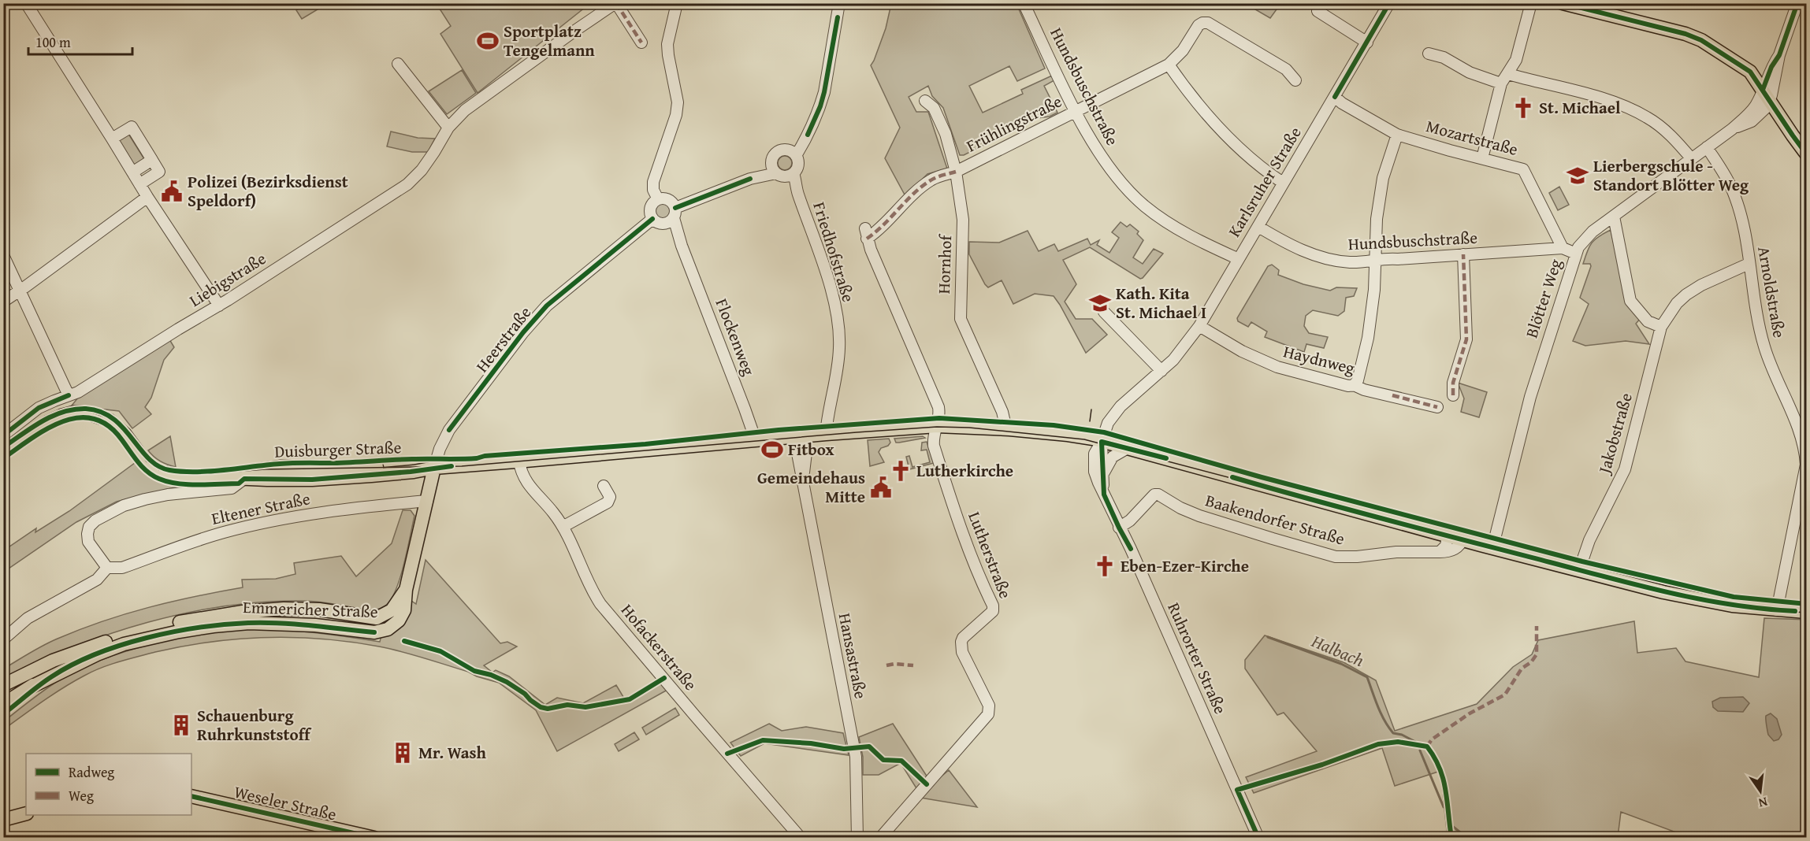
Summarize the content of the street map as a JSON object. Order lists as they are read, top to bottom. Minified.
{"streets":{"main road":["Duisburger Straße","Emmericher Straße","Weseler Straße"],"street":["Hundsbuschstraße","Frühlingstraße","Mozartstraße","Karlsruher Straße","Friedhofstraße","Hornhof","Liebigstraße","Arnoldstraße","Blötter Weg","Flockenweg","Heerstraße","Haydnweg","Jakobstraße","Eltener Straße","Baakendorfer Straße","Lutherstraße","Hofackerstraße","Hansastraße","Ruhrorter Straße"]},"crossings":[["Hundsbuschstraße","Frühlingstraße"],["Hundsbuschstraße","Mozartstraße"],["Hundsbuschstraße","Karlsruher Straße"],["Hundsbuschstraße","Blötter Weg"],["Frühlingstraße","Hornhof"],["Frühlingstraße","Lutherstraße"],["Mozartstraße","Karlsruher Straße"],["Karlsruher Straße","Haydnweg"],["Karlsruher Straße","Duisburger Straße"],["Karlsruher Straße","Ruhrorter Straße"],["Friedhofstraße","Duisburger Straße"],["Hornhof","Duisburger Straße"],["Arnoldstraße","Blötter Weg"],["Arnoldstraße","Jakobstraße"],["Arnoldstraße","Duisburger Straße"],["Blötter Weg","Duisburger Straße"],["Flockenweg","Heerstraße"],["Flockenweg","Duisburger Straße"],["Heerstraße","Duisburger Straße"],["Heerstraße","Emmericher Straße"],["Jakobstraße","Duisburger Straße"],["Duisburger Straße","Eltener Straße"],["Duisburger Straße","Baakendorfer Straße"],["Duisburger Straße","Lutherstraße"],["Duisburger Straße","Emmericher Straße"],["Duisburger Straße","Hofackerstraße"],["Duisburger Straße","Hansastraße"],["Duisburger Straße","Ruhrorter Straße"],["Eltener Straße","Emmericher Straße"],["Baakendorfer Straße","Ruhrorter Straße"]],"water":["Halbach"],"places":{"sports":["Sportplatz Tengelmann","Fitbox"],"church":["St. Michael","Lutherkirche","Eben-Ezer-Kirche"],"school or university":["Lierbergschule - Standort Blötter Weg","Kath. Kita St. Michael I"],"public building":["Polizei (Bezirksdienst Speldorf)","Gemeindehaus Mitte"],"building":["Schauenburg Ruhrkunststoff","Mr. Wash"]},"legend":["Radweg","Weg"],"scale_bar":"100 m","north":"bottom"}
